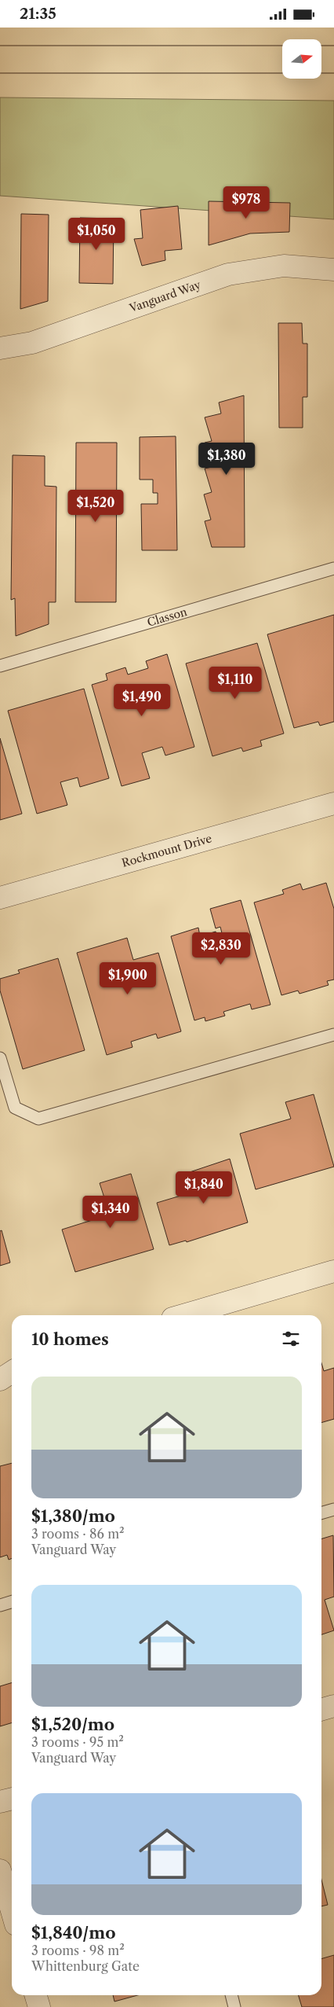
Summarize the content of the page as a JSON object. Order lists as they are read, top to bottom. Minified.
{"streets":{"street":["Vanguard Way","Rockmount Drive"],"lane":["Classon"]},"north":"right","page":{"status":"21:35","price":["$978","$1,050","$1,380","$1,520","$1,110","$1,490","$2,830","$1,900","$1,840","$1,340"],"heading":"10 homes","list":[{"name":"$1,380/mo","note":"3 rooms · 86 m² · Vanguard Way"},{"name":"$1,520/mo","note":"3 rooms · 95 m² · Vanguard Way"},{"name":"$1,840/mo","note":"3 rooms · 98 m² · Whittenburg Gate"}]}}
